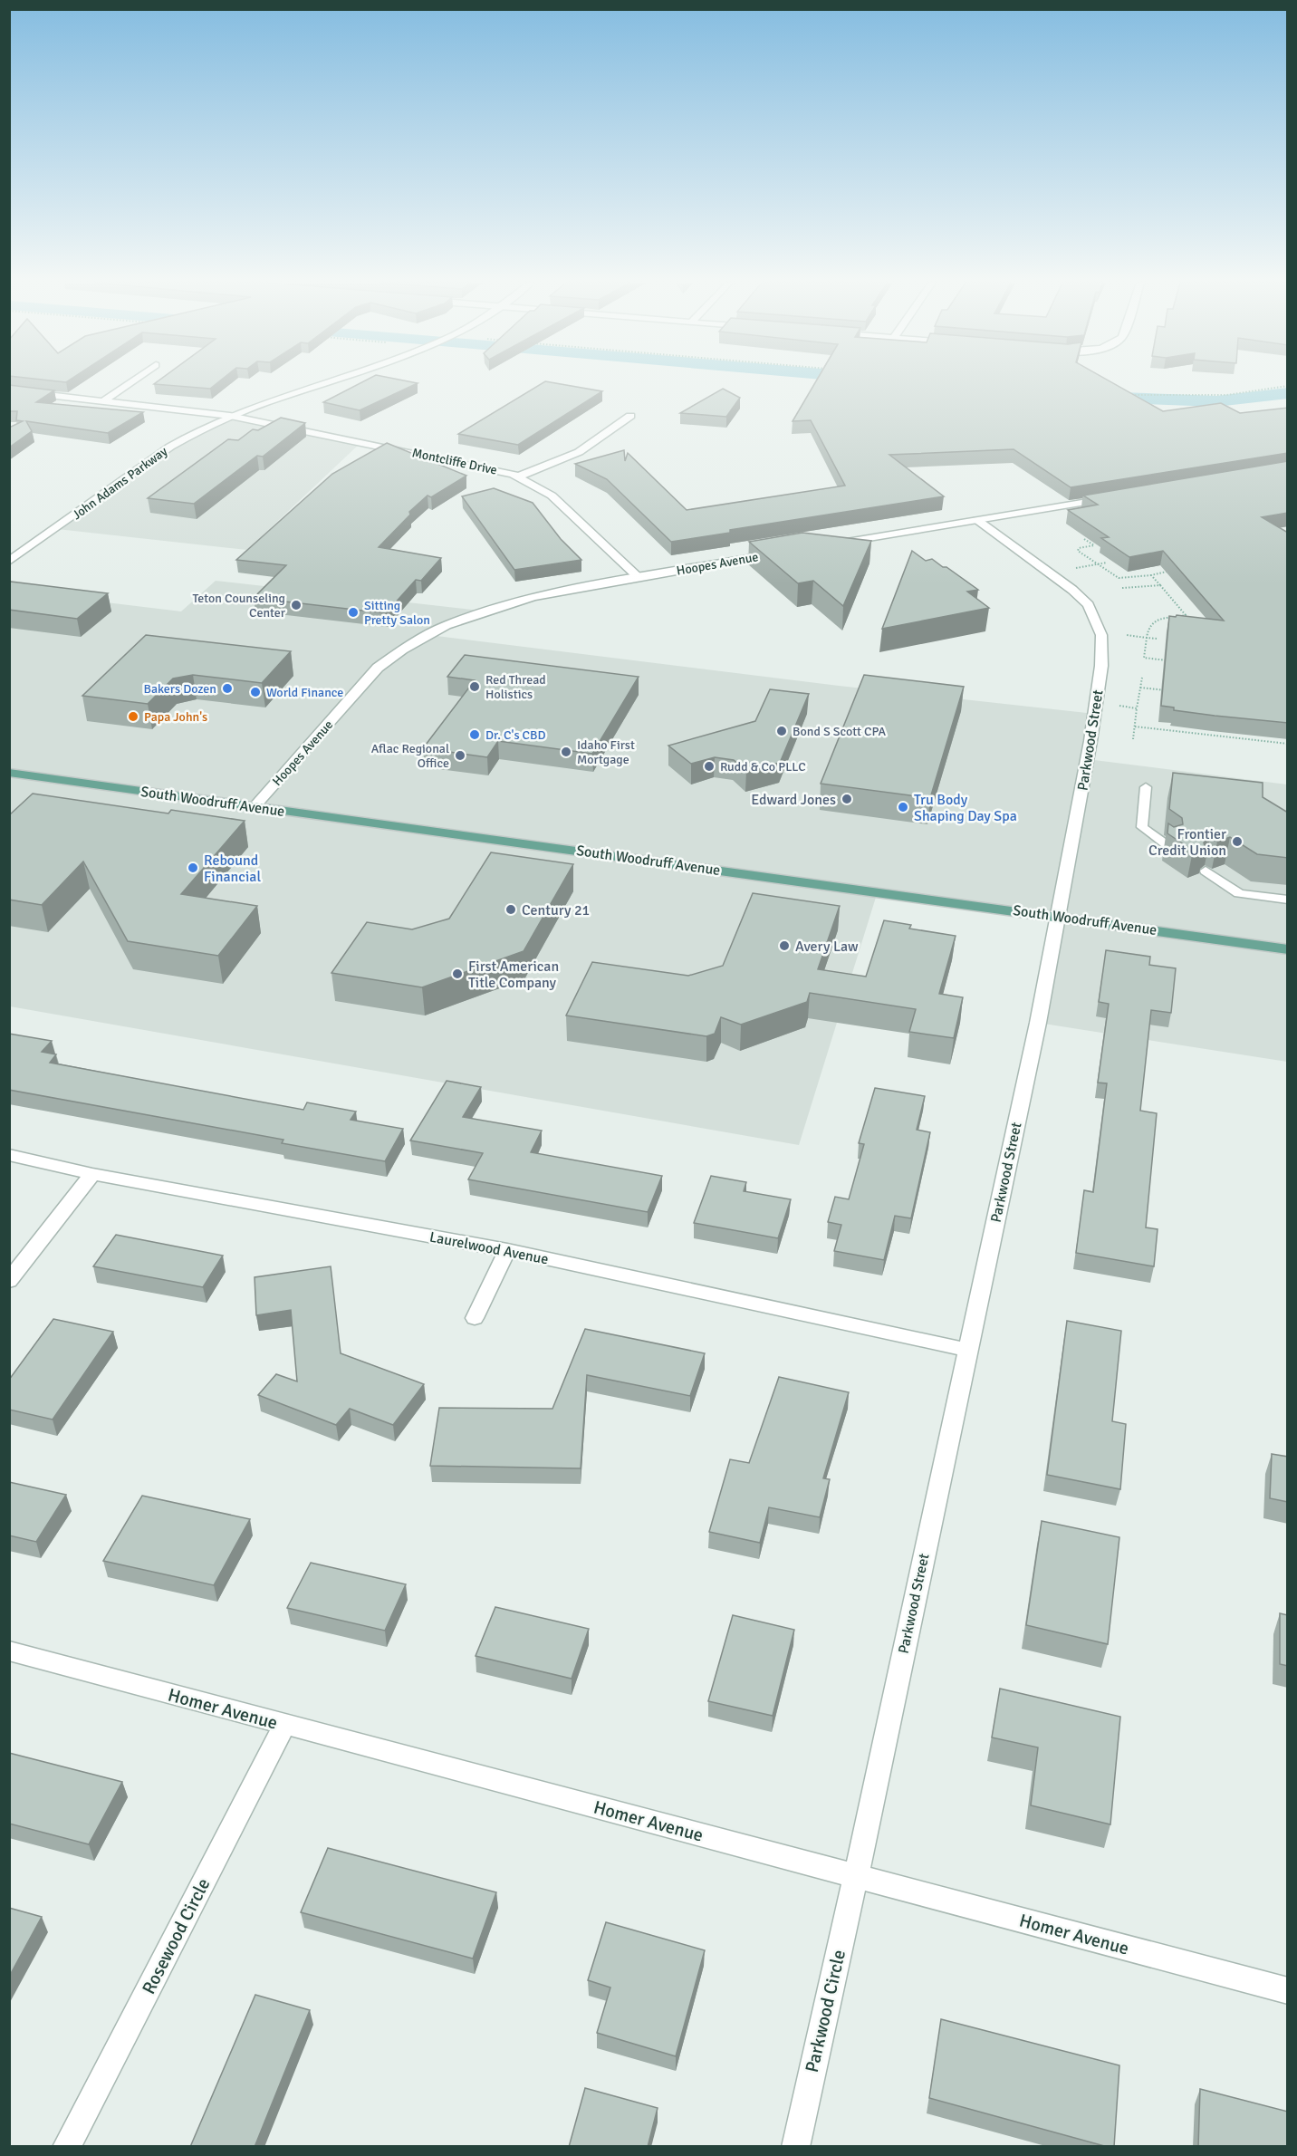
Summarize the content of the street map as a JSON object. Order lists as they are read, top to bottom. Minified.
{"streets":{"main road":["South Woodruff Avenue"],"street":["Montcliffe Drive","John Adams Parkway","Hoopes Avenue","Parkwood Street","Laurelwood Avenue","Homer Avenue","Rosewood Circle","Parkwood Circle"]},"crossings":[["Montcliffe Drive","John Adams Parkway"],["Montcliffe Drive","Hoopes Avenue"],["Hoopes Avenue","South Woodruff Avenue"],["Parkwood Street","South Woodruff Avenue"],["Parkwood Street","Laurelwood Avenue"],["Parkwood Street","Homer Avenue"],["Parkwood Street","Parkwood Circle"],["Homer Avenue","Rosewood Circle"],["Homer Avenue","Parkwood Circle"]],"places":["Teton Counseling Center","Sitting Pretty Salon","Red Thread Holistics","Bakers Dozen","World Finance","Papa John's","Bond S Scott CPA","Dr. C's CBD","Idaho First Mortgage","Aflac Regional Office","Rudd & Co PLLC","Edward Jones","Tru Body Shaping Day Spa","Frontier Credit Union","Rebound Financial","Century 21","Avery Law","First American Title Company"]}
